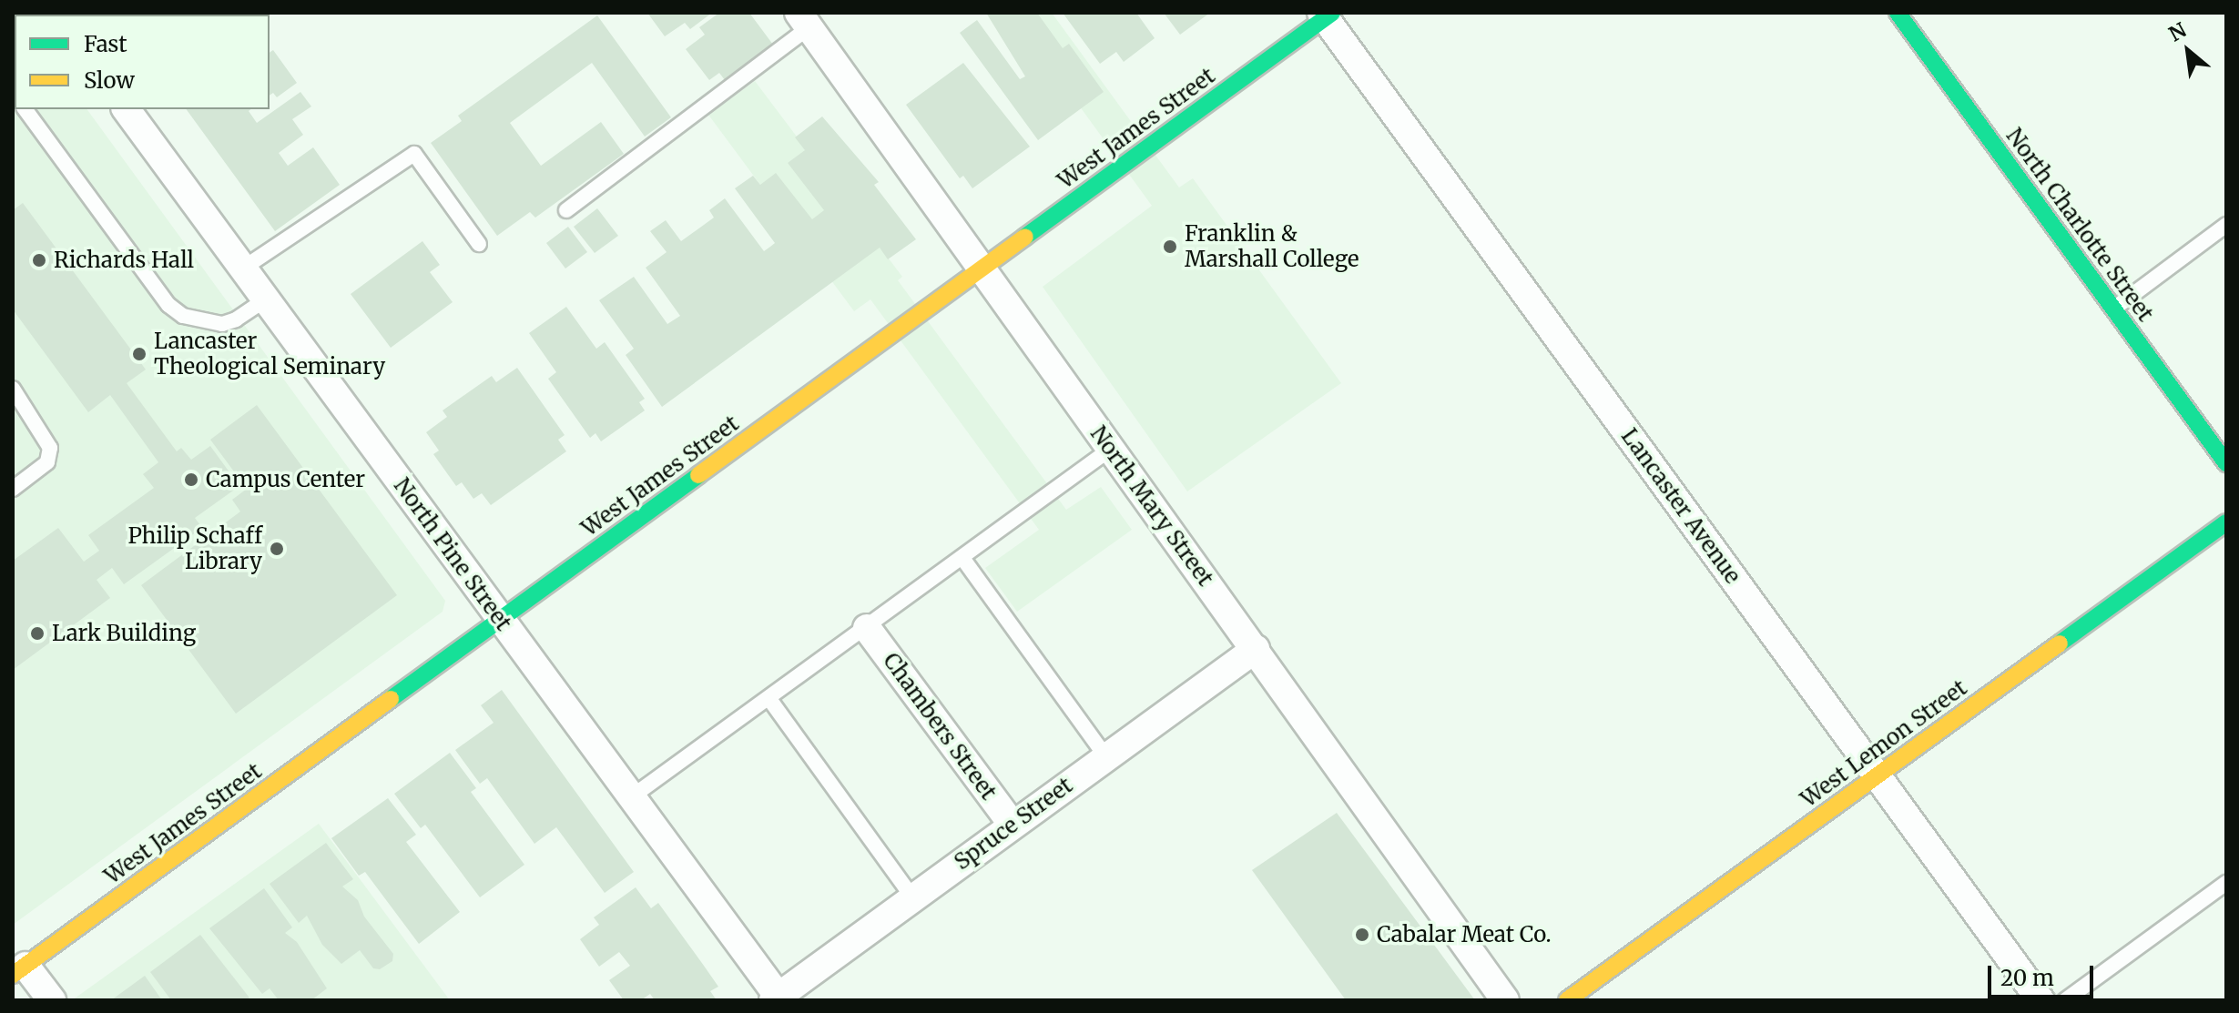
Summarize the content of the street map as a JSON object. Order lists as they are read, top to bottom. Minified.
{"streets":{"street":["West James Street","North Charlotte Street","North Mary Street","Lancaster Avenue","North Pine Street","Chambers Street","West Lemon Street","Spruce Street"]},"crossings":[["West James Street","North Mary Street"],["West James Street","Lancaster Avenue"],["West James Street","North Pine Street"],["North Mary Street","Spruce Street"],["Lancaster Avenue","West Lemon Street"],["North Pine Street","Spruce Street"],["Chambers Street","Spruce Street"]],"places":["Franklin & Marshall College","Richards Hall","Lancaster Theological Seminary","Campus Center","Philip Schaff Library","Lark Building","Cabalar Meat Co."],"legend":["Fast","Slow"],"scale_bar":"20 m","north":"top left"}
